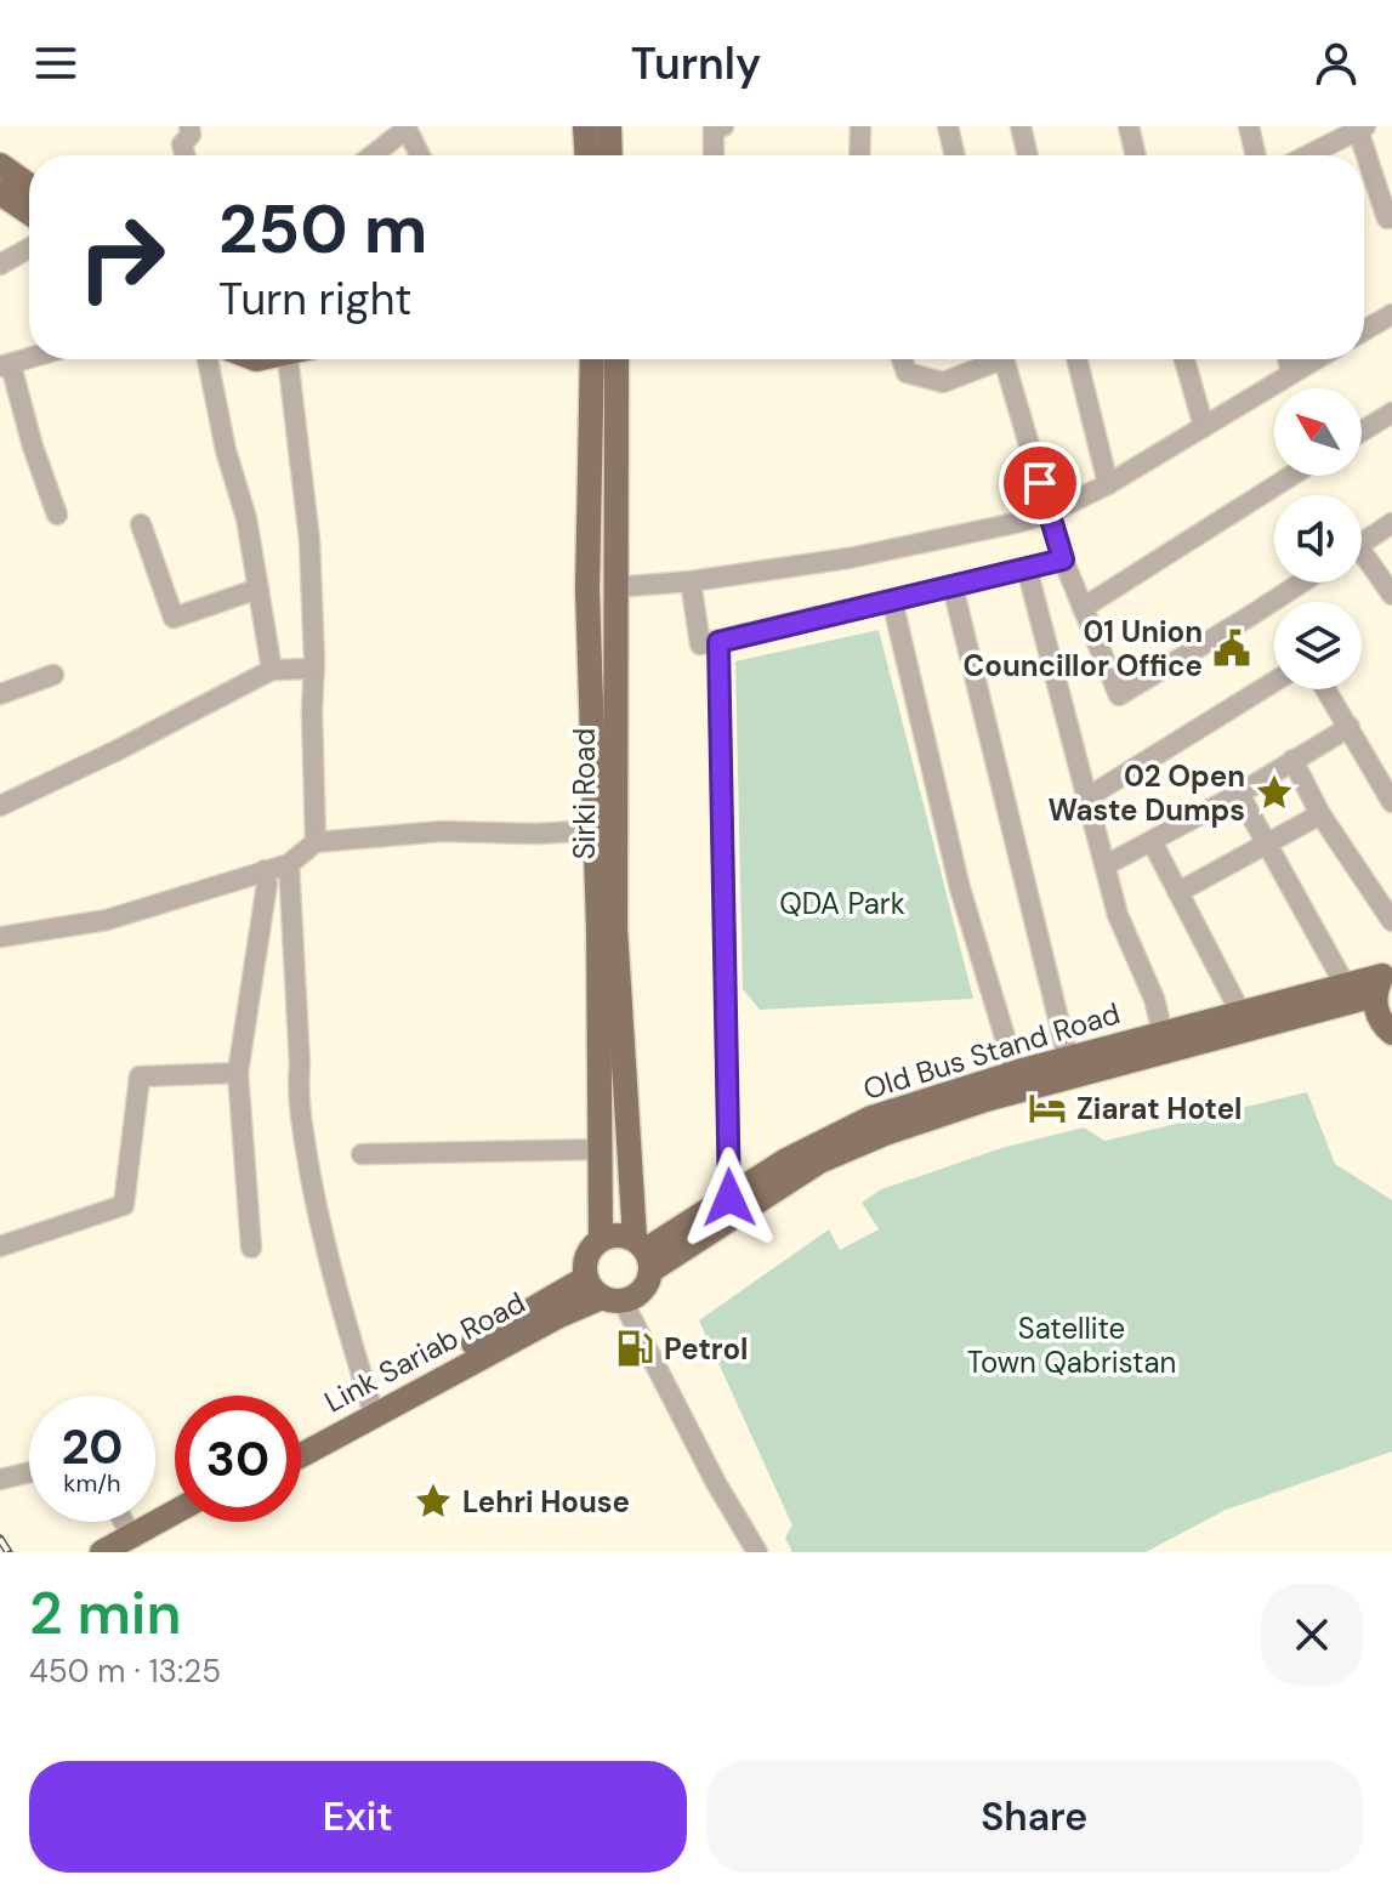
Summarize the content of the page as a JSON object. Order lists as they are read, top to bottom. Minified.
{"streets":{"main road":["Sirki Road","Old Bus Stand Road","Link Sariab Road"]},"crossings":[["Sirki Road","Old Bus Stand Road"],["Sirki Road","Link Sariab Road"],["Old Bus Stand Road","Link Sariab Road"]],"parks":["QDA Park","Satellite Town Qabristan"],"places":{"public building":["01 Union Councillor Office"],"place":["02 Open Waste Dumps","Lehri House"],"hotel":["Ziarat Hotel"],"fuel station":["Petrol"]},"north":"top left","page":{"header":"Turnly","turn":["250 m","Turn right"],"speed":"20 km/h","limit":"30","heading":["2 min","450 m · 13:25"],"buttons":["Exit","Share"]}}
